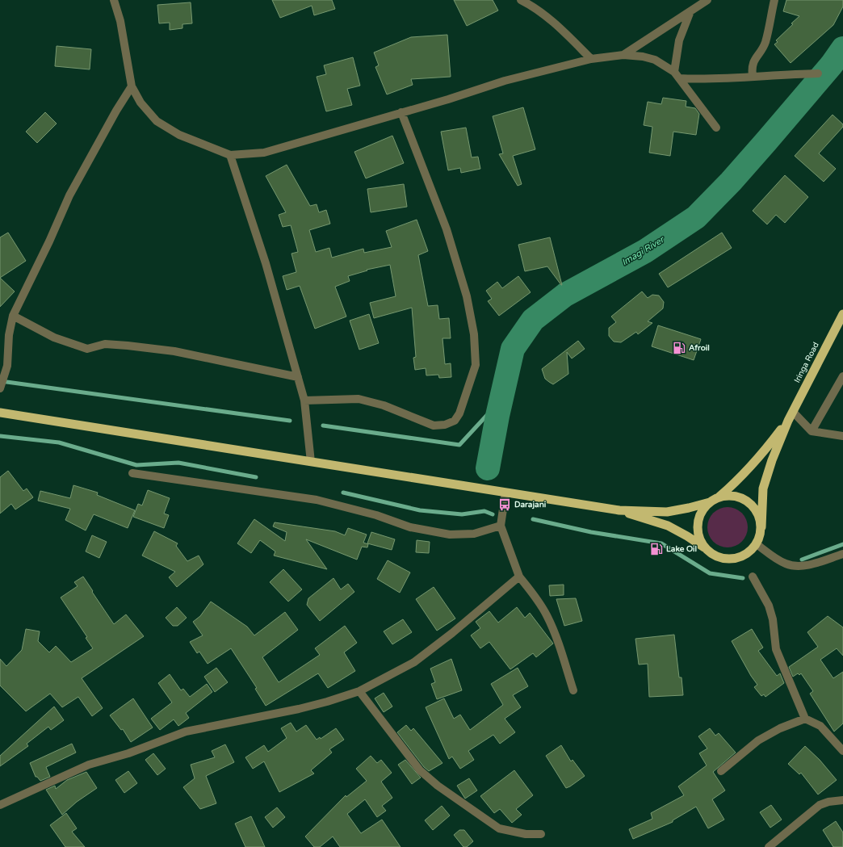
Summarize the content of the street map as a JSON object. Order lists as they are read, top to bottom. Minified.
{"streets":{"highway":["Iringa Road"]},"water":["Imagi River"],"places":{"fuel station":["Afroil","Lake Oil"],"bus stop":["Darajani"]}}
